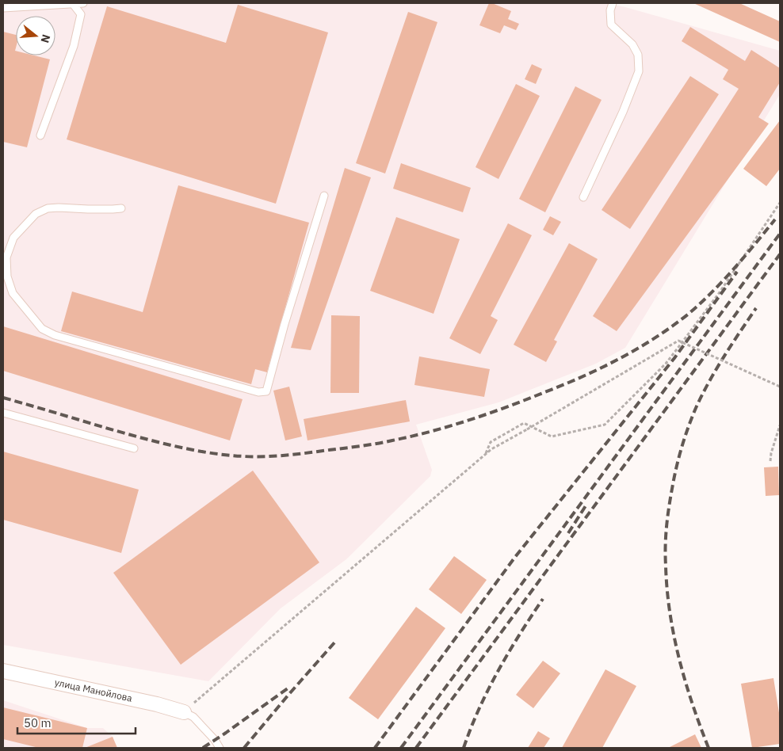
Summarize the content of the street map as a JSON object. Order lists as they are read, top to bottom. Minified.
{"streets":{"street":["улица Манойлова"]},"scale_bar":"50 m","north":"right"}
